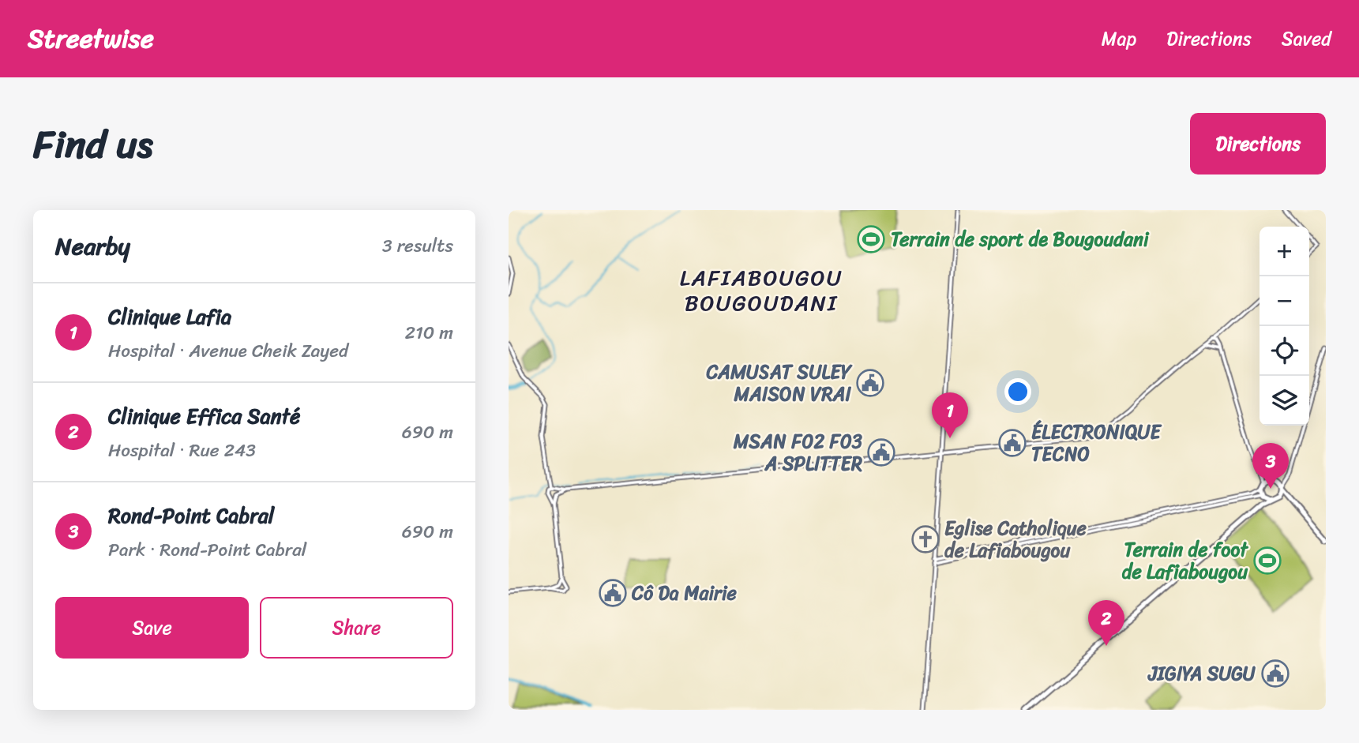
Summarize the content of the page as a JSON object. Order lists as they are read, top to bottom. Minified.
{"districts":["LAFIABOUGOU BOUGOUDANI"],"places":{"sports":["Terrain de sport de Bougoudani","Terrain de foot de Lafiabougou"],"public building":["CAMUSAT SULEY MAISON VRAI","ÉLECTRONIQUE TECNO","MSAN F02 F03 A SPLITTER","Cô Da Mairie","JIGIYA SUGU"],"church":["Eglise Catholique de Lafiabougou"]},"page":{"header":"Streetwise","nav":["Map","Directions","Saved"],"title":"Find us","buttons":["Directions",["Save","Share"]],"heading":["Nearby","3 results"],"map_buttons":["+","−"],"list":[{"mark":"1","name":"Clinique Lafia","note":"Hospital · Avenue Cheik Zayed","value":"210 m"},{"mark":"2","name":"Clinique Effica Santé","note":"Hospital · Rue 243","value":"690 m"},{"mark":"3","name":"Rond-Point Cabral","note":"Park · Rond-Point Cabral","value":"690 m"}],"pins":["1","3","2"]}}
